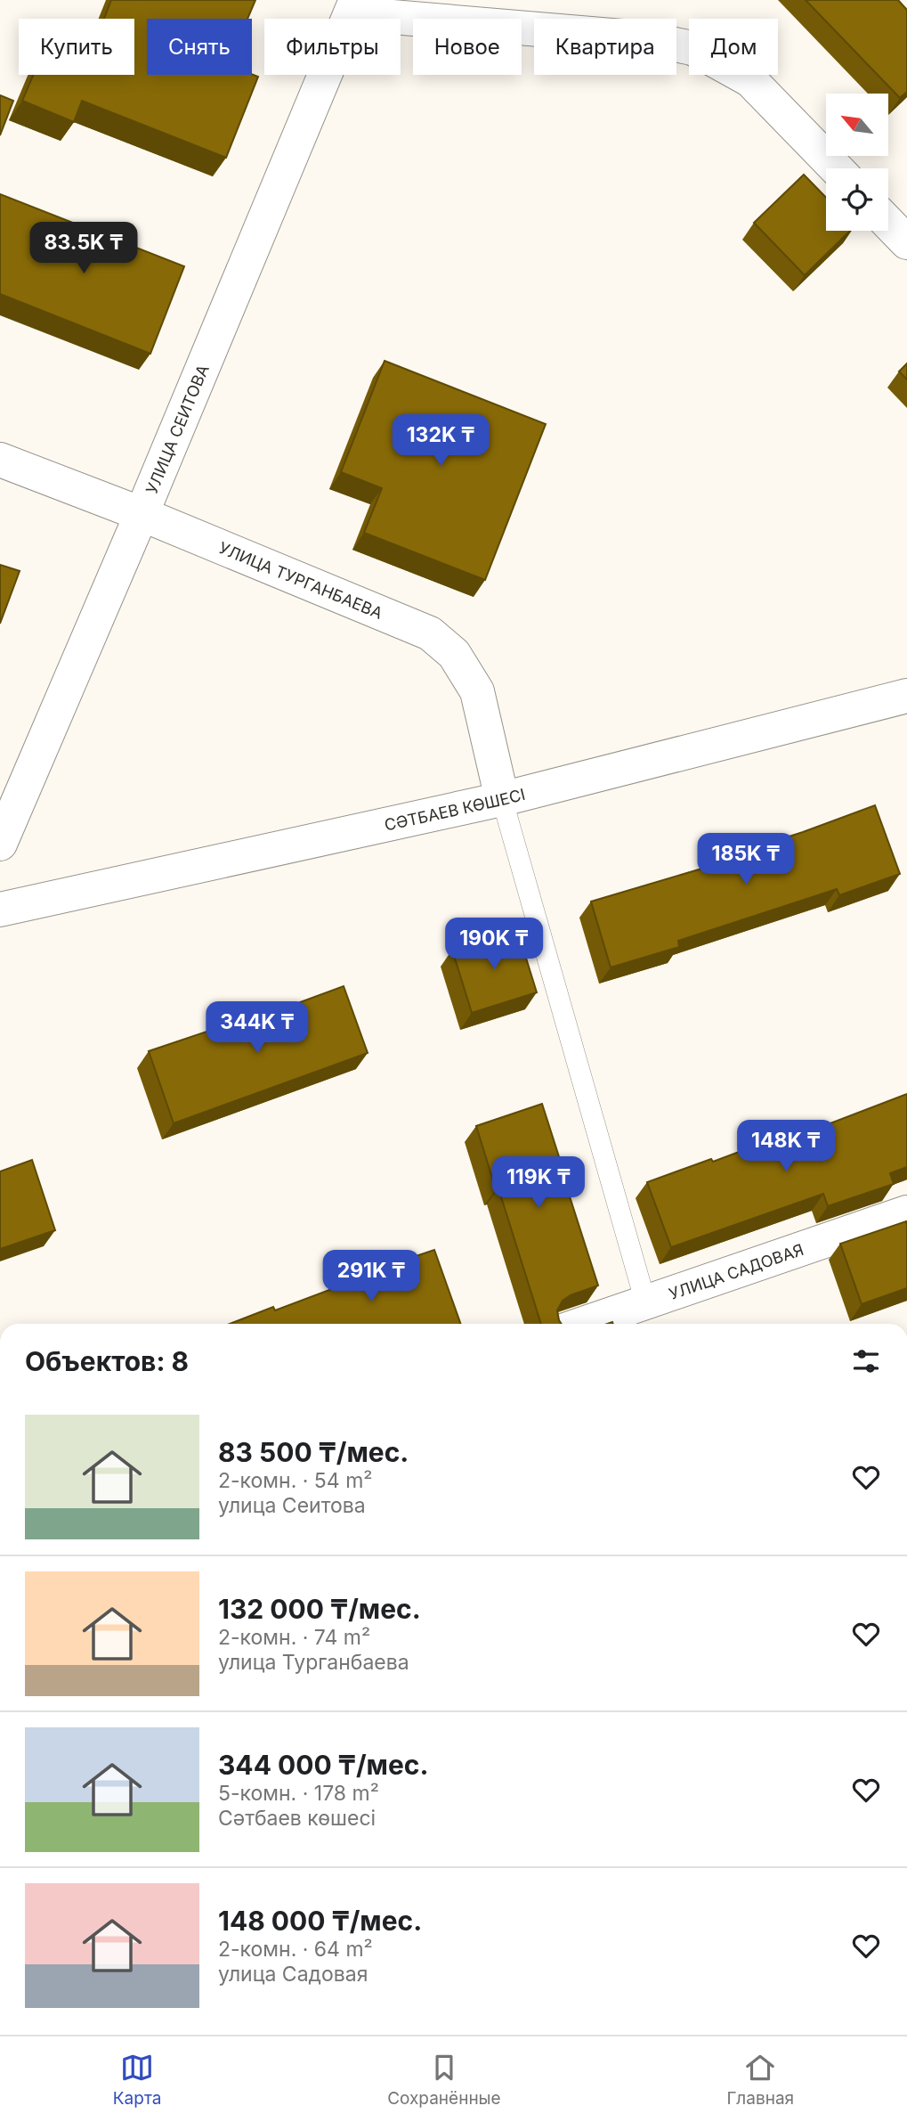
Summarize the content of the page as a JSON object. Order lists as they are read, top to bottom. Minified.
{"streets":{"street":["УЛИЦА СЕИТОВА","УЛИЦА ТУРГАНБАЕВА","СӘТБАЕВ КӨШЕСІ","УЛИЦА САДОВАЯ"]},"crossings":[["УЛИЦА СЕИТОВА","УЛИЦА ТУРГАНБАЕВА"],["УЛИЦА ТУРГАНБАЕВА","СӘТБАЕВ КӨШЕСІ"]],"north":"top left","page":{"chip":["Купить","Снять","Фильтры","Новое","Квартира","Дом"],"price":["83.5K ₸","132K ₸","185K ₸","190K ₸","344K ₸","148K ₸","119K ₸","291K ₸"],"heading":"Объектов: 8","list":[{"name":"83 500 ₸/мес.","note":"2-комн. · 54 m² · улица Сеитова"},{"name":"132 000 ₸/мес.","note":"2-комн. · 74 m² · улица Турганбаева"},{"name":"344 000 ₸/мес.","note":"5-комн. · 178 m² · Сәтбаев көшесі"},{"name":"148 000 ₸/мес.","note":"2-комн. · 64 m² · улица Садовая"}],"tabs":["Карта","Сохранённые","Главная"]}}
